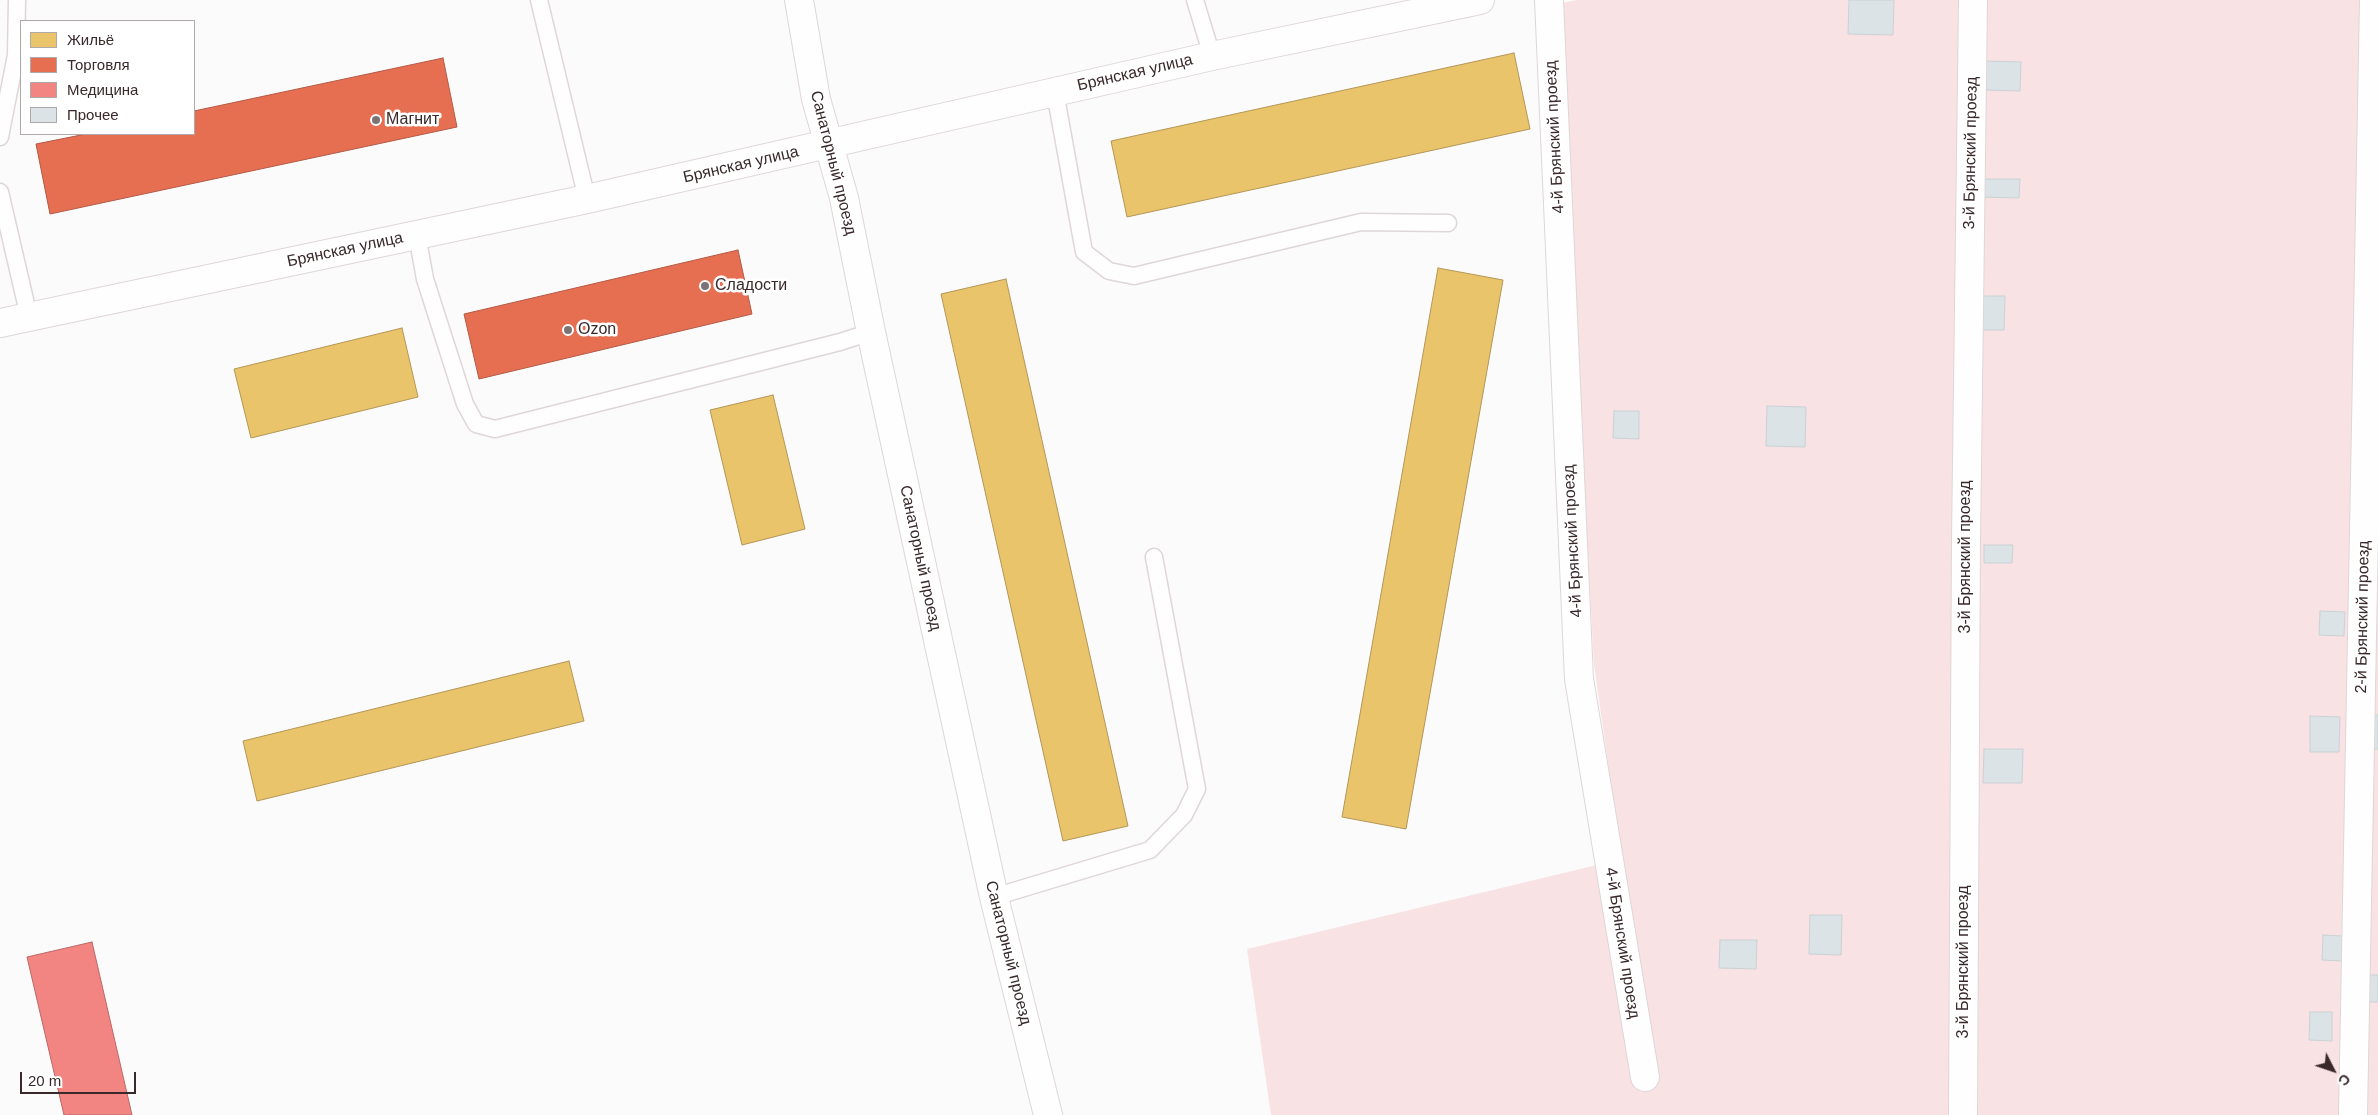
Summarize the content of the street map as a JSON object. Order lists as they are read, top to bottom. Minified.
{"streets":{"street":["Брянская улица","4-й Брянский проезд","3-й Брянский проезд","Санаторный проезд","2-й Брянский проезд"]},"crossings":[["Брянская улица","Санаторный проезд"]],"places":["Магнит","Сладости","Ozon"],"legend":["Жильё","Торговля","Медицина","Прочее"],"scale_bar":"20 m","north":"bottom right"}
